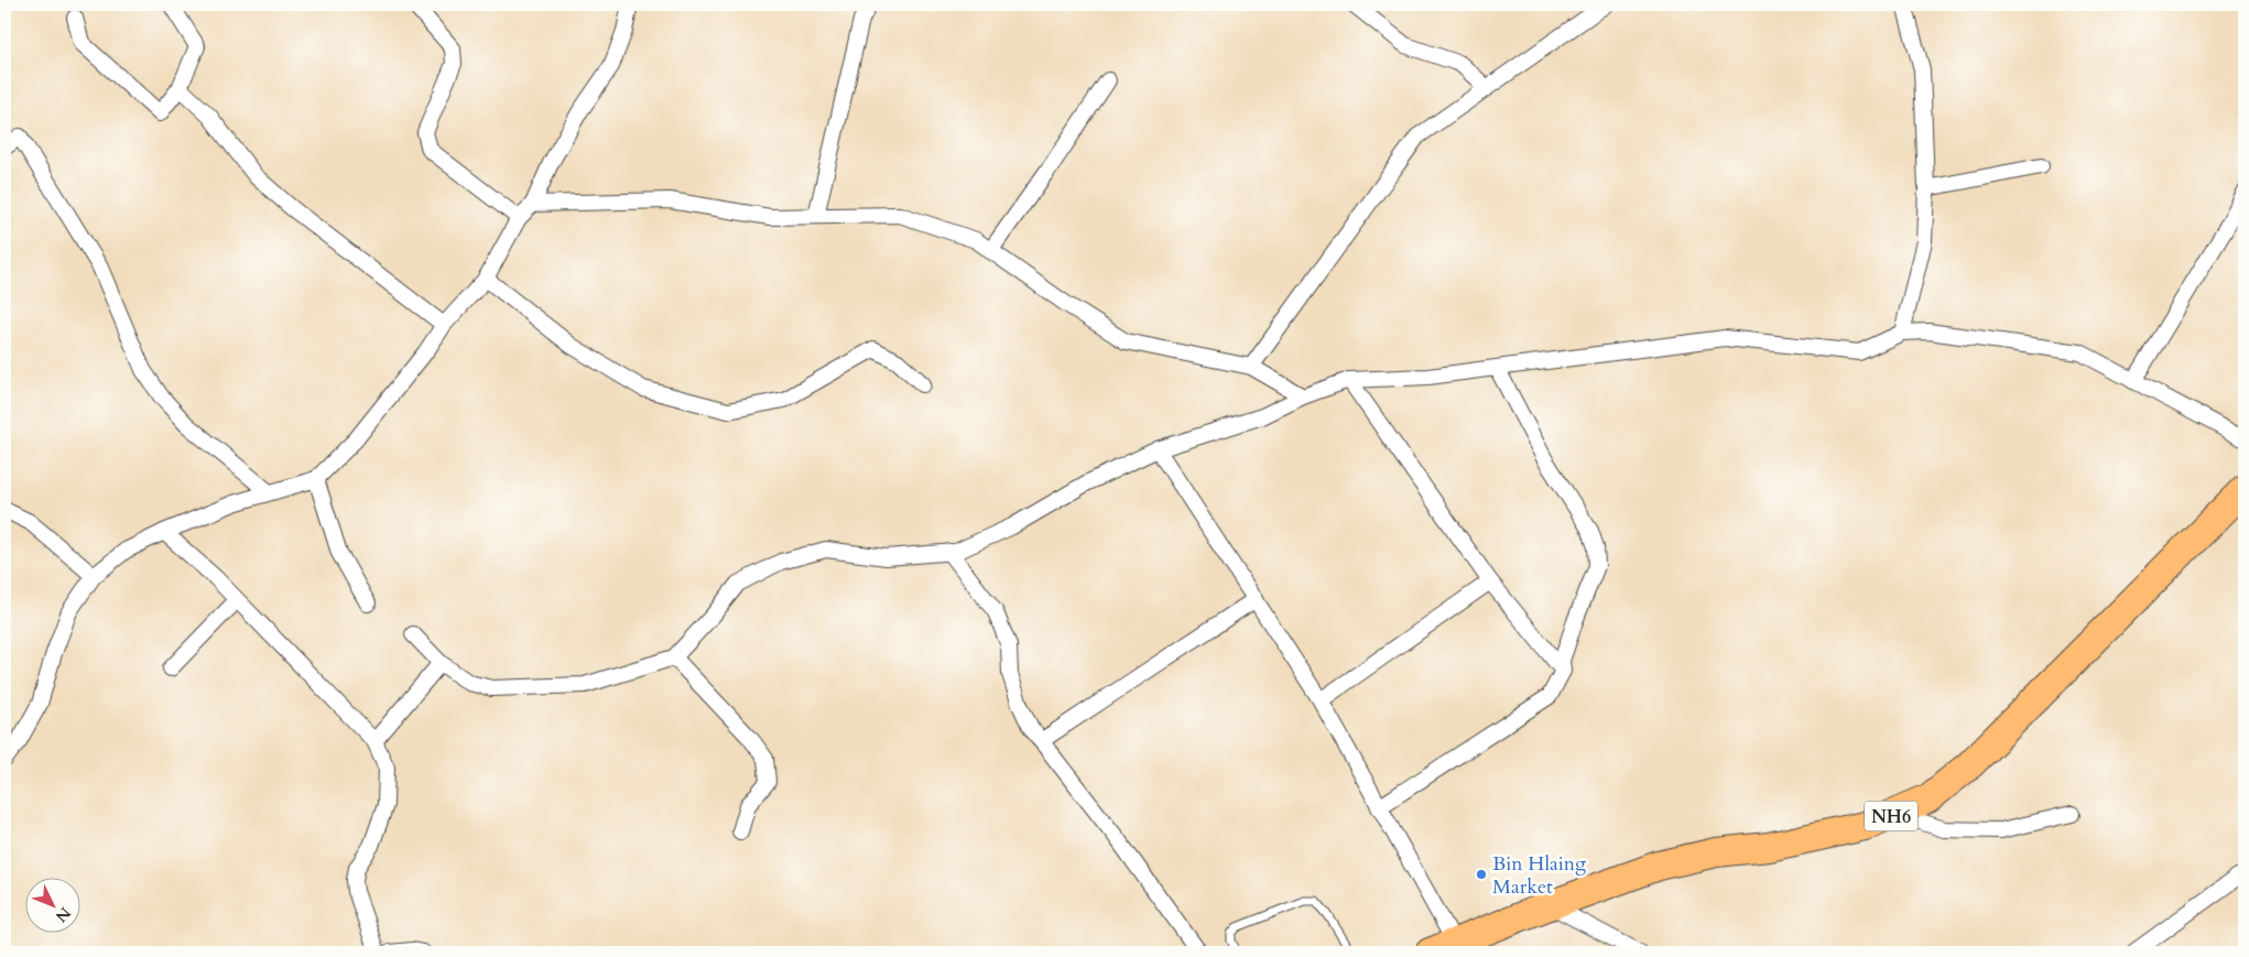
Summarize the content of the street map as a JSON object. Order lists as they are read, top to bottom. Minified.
{"streets":{"highway":["NH6"]},"places":["Bin Hlaing Market"],"north":"bottom right"}
